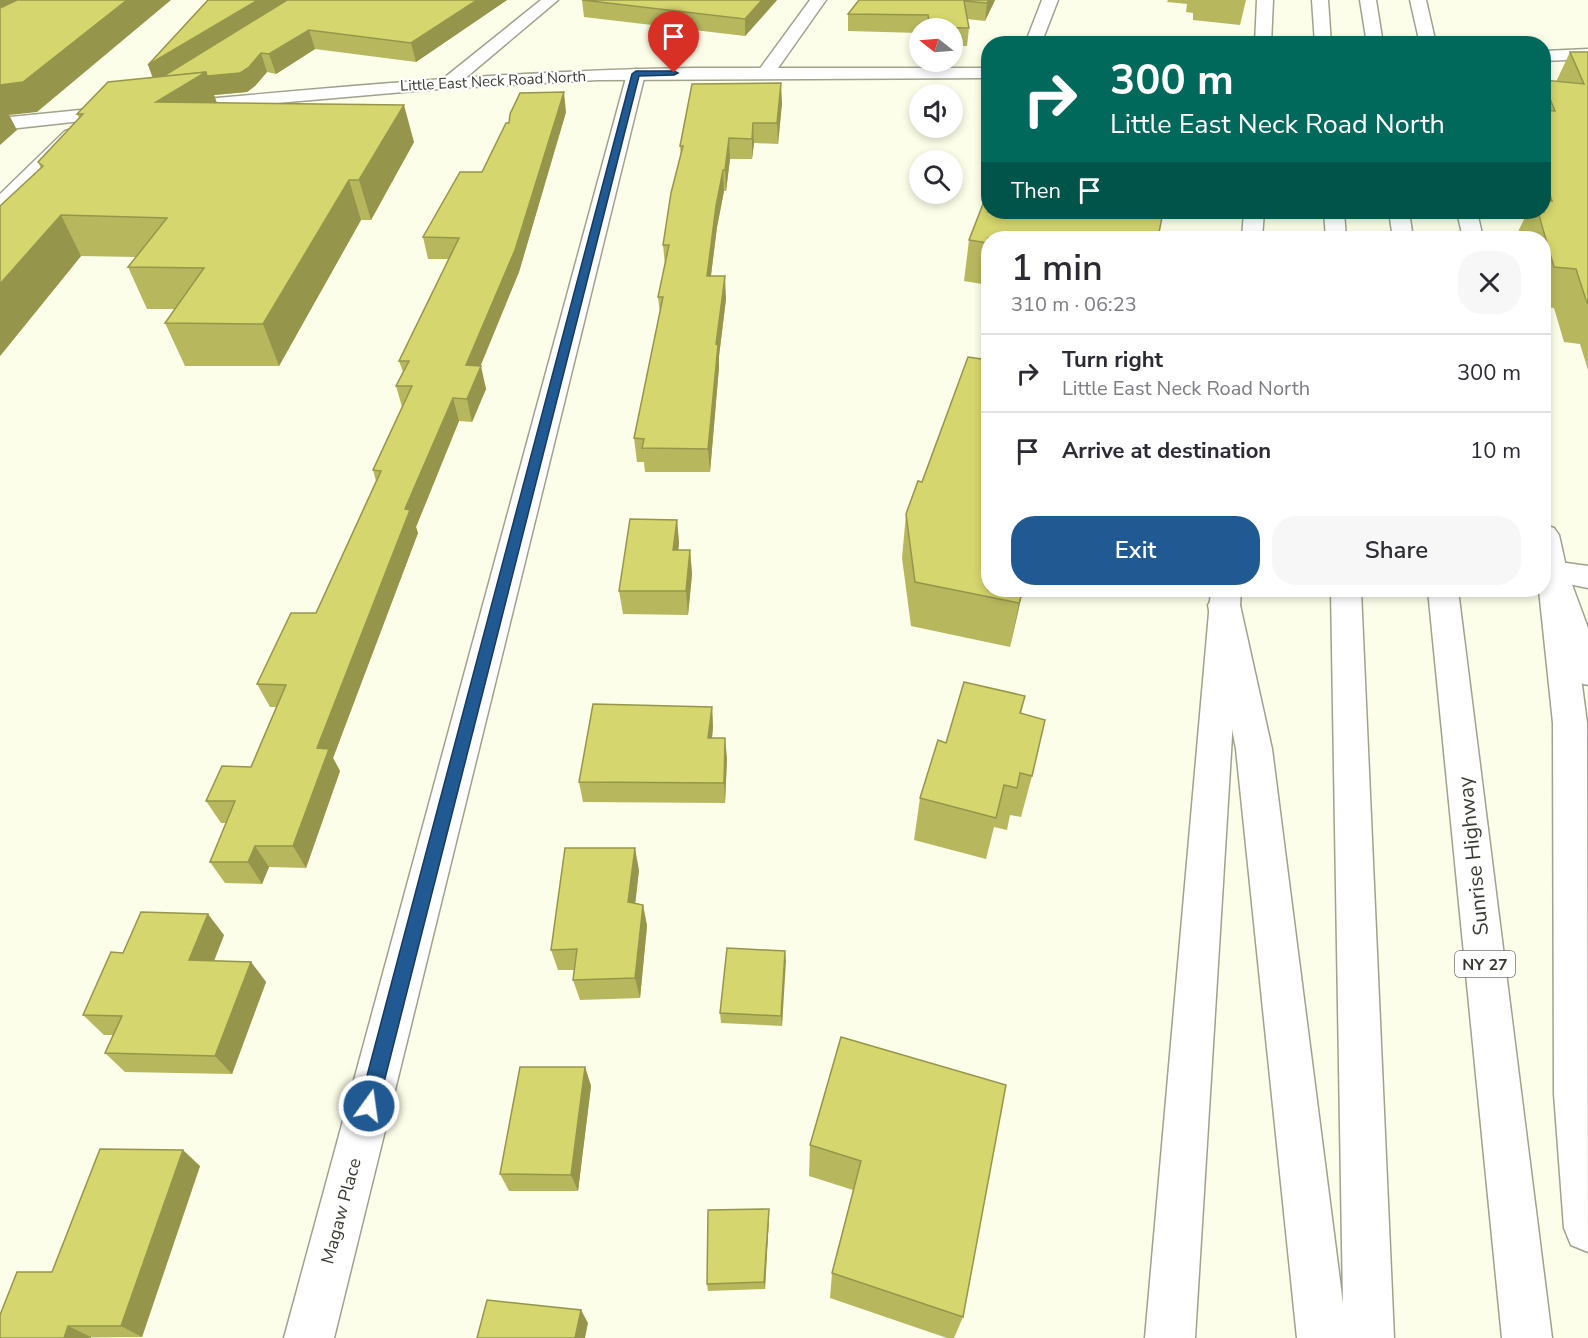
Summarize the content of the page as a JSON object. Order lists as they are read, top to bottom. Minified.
{"streets":{"main road":["Little East Neck Road North","Sunrise Highway","NY 27","Magaw Place"]},"crossings":[["Little East Neck Road North","Magaw Place"]],"north":"left","page":{"turn":["300 m","Little East Neck Road North"],"then":"Then","heading":["1 min","310 m · 06:23"],"list":[{"name":"Turn right","note":"Little East Neck Road North","value":"300 m"},{"name":"Arrive at destination","value":"10 m"}],"buttons":["Exit","Share"]}}
